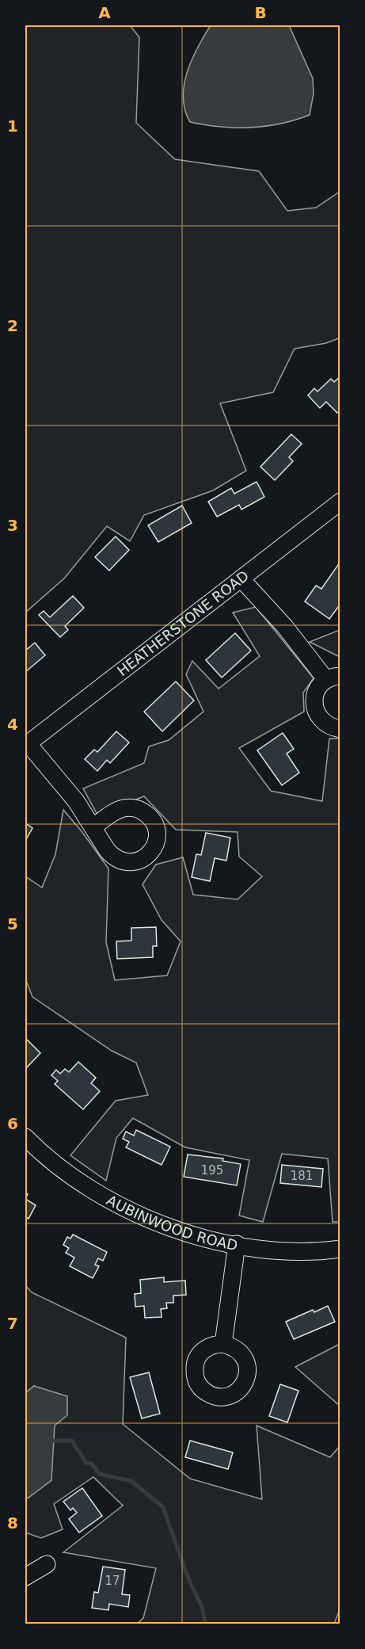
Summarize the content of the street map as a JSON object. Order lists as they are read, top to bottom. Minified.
{"streets":{"street":["HEATHERSTONE ROAD","AUBINWOOD ROAD"]},"house_numbers":["195","181","17"],"grid":{"columns":["A","B"],"rows":["1","2","3","4","5","6","7","8"]}}
